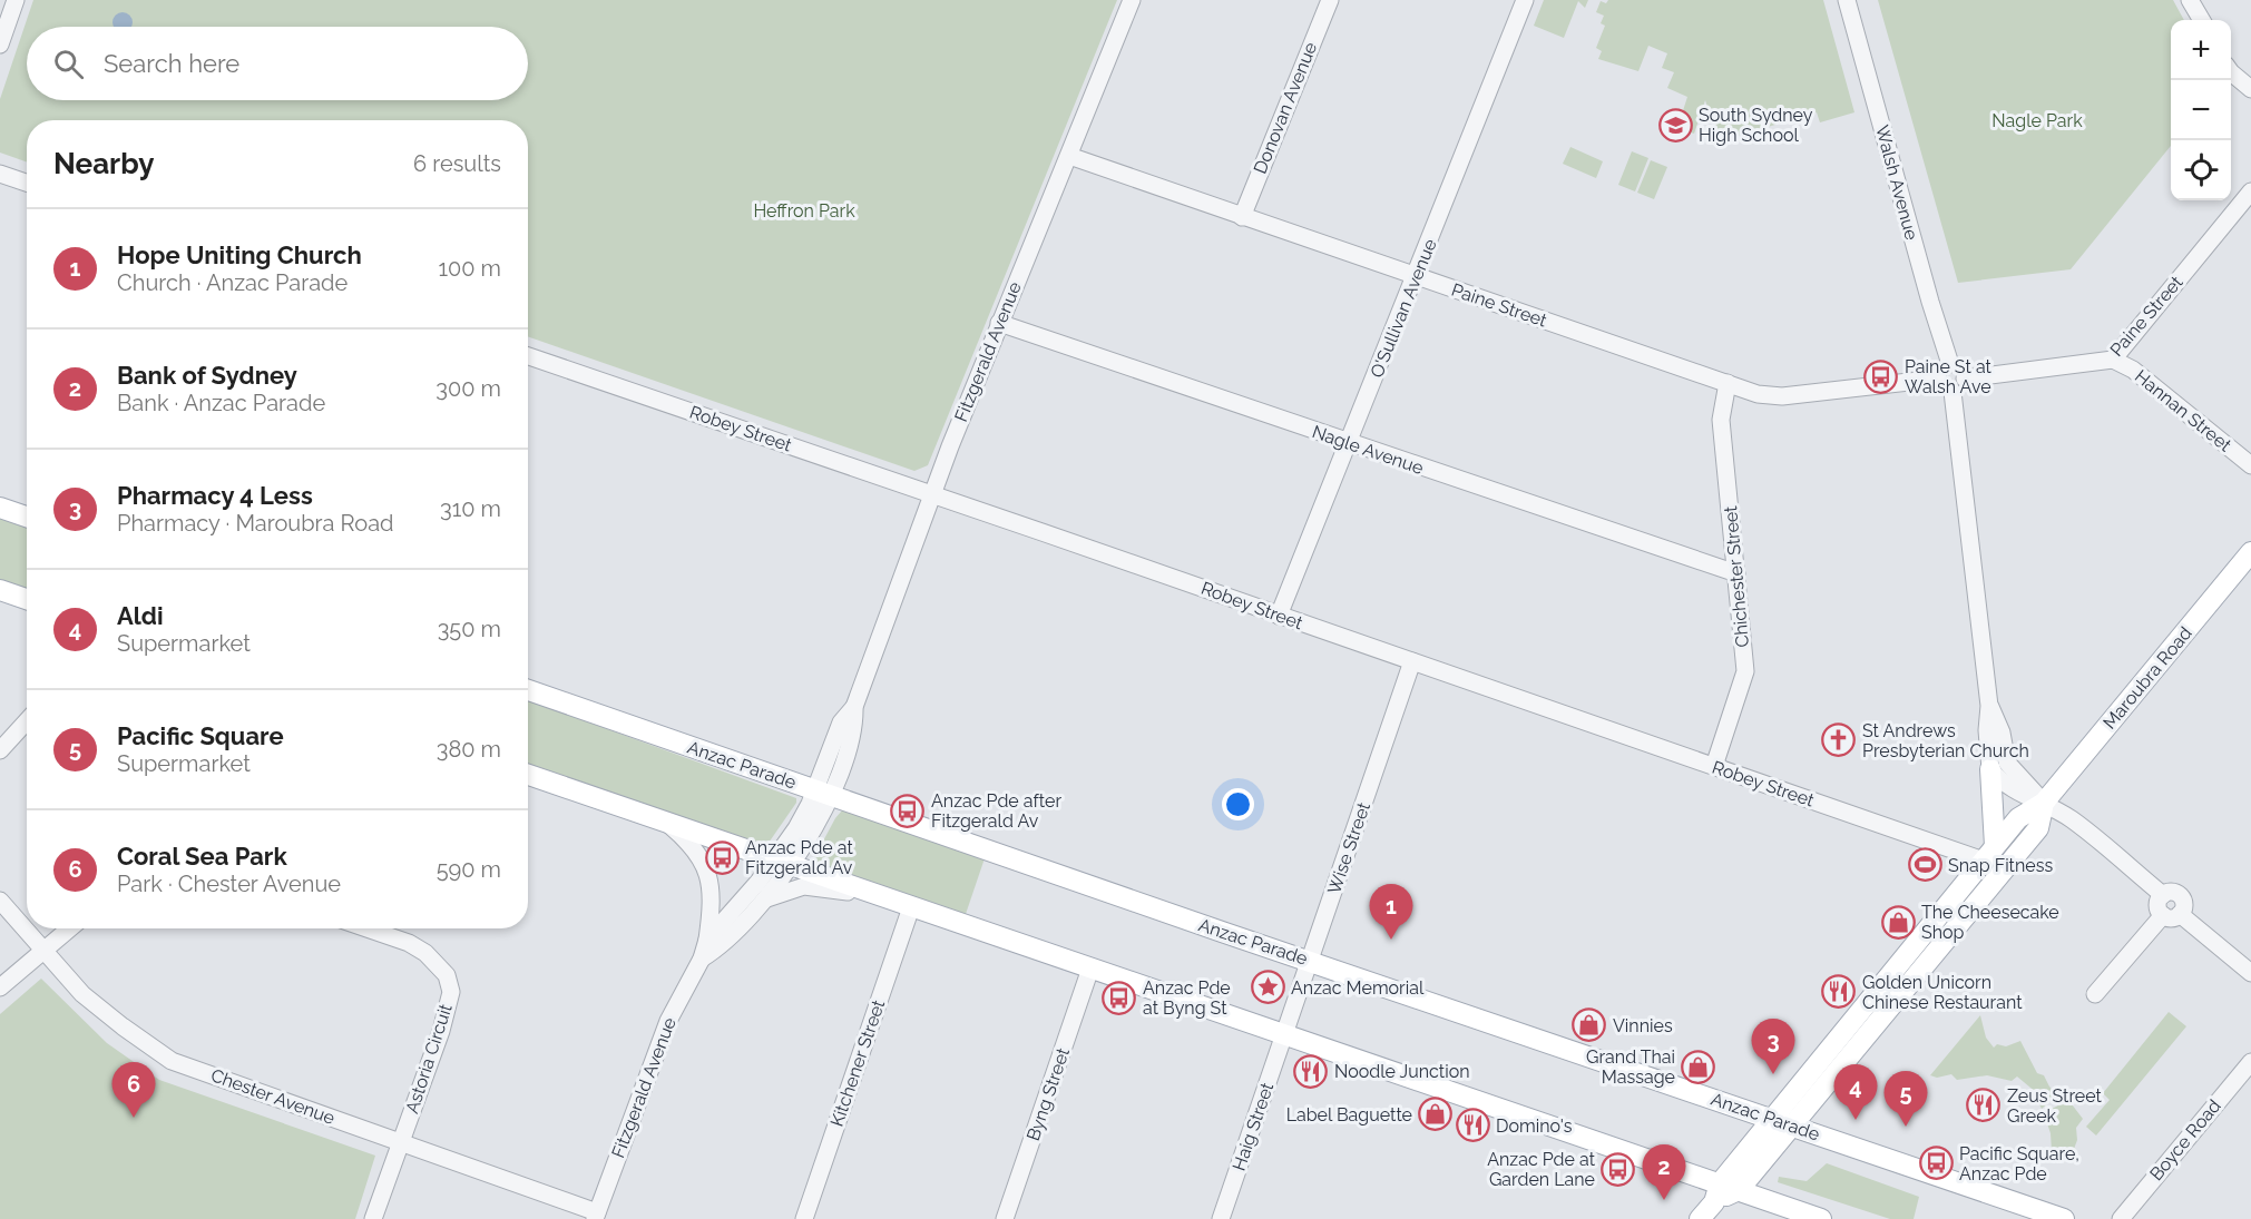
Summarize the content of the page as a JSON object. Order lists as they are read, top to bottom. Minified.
{"streets":{"main road":["Maroubra Road","Anzac Parade"],"street":["Donovan Avenue","Walsh Avenue","Paine Street","O'Sullivan Avenue","Fitzgerald Avenue","Hannan Street","Robey Street","Nagle Avenue","Chichester Street","Wise Street","Astoria Circuit","Kitchener Street","Byng Street","Chester Avenue","Haig Street","Boyce Road"]},"crossings":[["Donovan Avenue","Paine Street"],["Walsh Avenue","Paine Street"],["Paine Street","O'Sullivan Avenue"],["Paine Street","Fitzgerald Avenue"],["Paine Street","Hannan Street"],["Paine Street","Chichester Street"],["O'Sullivan Avenue","Robey Street"],["O'Sullivan Avenue","Nagle Avenue"],["Fitzgerald Avenue","Robey Street"],["Fitzgerald Avenue","Nagle Avenue"],["Fitzgerald Avenue","Anzac Parade"],["Fitzgerald Avenue","Chester Avenue"],["Robey Street","Chichester Street"],["Robey Street","Maroubra Road"],["Robey Street","Wise Street"],["Nagle Avenue","Chichester Street"],["Maroubra Road","Anzac Parade"],["Anzac Parade","Wise Street"],["Wise Street","Haig Street"],["Astoria Circuit","Chester Avenue"]],"parks":["Nagle Park","Heffron Park"],"places":{"school or university":["South Sydney High School"],"bus stop":["Paine St at Walsh Ave","Anzac Pde after Fitzgerald Av","Anzac Pde at Fitzgerald Av","Anzac Pde at Byng St","Pacific Square, Anzac Pde","Anzac Pde at Garden Lane"],"church":["St Andrews Presbyterian Church"],"sports":["Snap Fitness"],"shop":["The Cheesecake Shop","Vinnies","Grand Thai Massage","Label Baguette"],"place":["Anzac Memorial"],"restaurant":["Golden Unicorn Chinese Restaurant","Noodle Junction","Zeus Street Greek","Domino's"]},"page":{"map_buttons":["+","−"],"search":"Search here","heading":["Nearby","6 results"],"list":[{"mark":"1","name":"Hope Uniting Church","note":"Church · Anzac Parade","value":"100 m"},{"mark":"2","name":"Bank of Sydney","note":"Bank · Anzac Parade","value":"300 m"},{"mark":"3","name":"Pharmacy 4 Less","note":"Pharmacy · Maroubra Road","value":"310 m"},{"mark":"4","name":"Aldi","note":"Supermarket","value":"350 m"},{"mark":"5","name":"Pacific Square","note":"Supermarket","value":"380 m"},{"mark":"6","name":"Coral Sea Park","note":"Park · Chester Avenue","value":"590 m"}],"pins":["1","3","6","4","5","2"]}}
